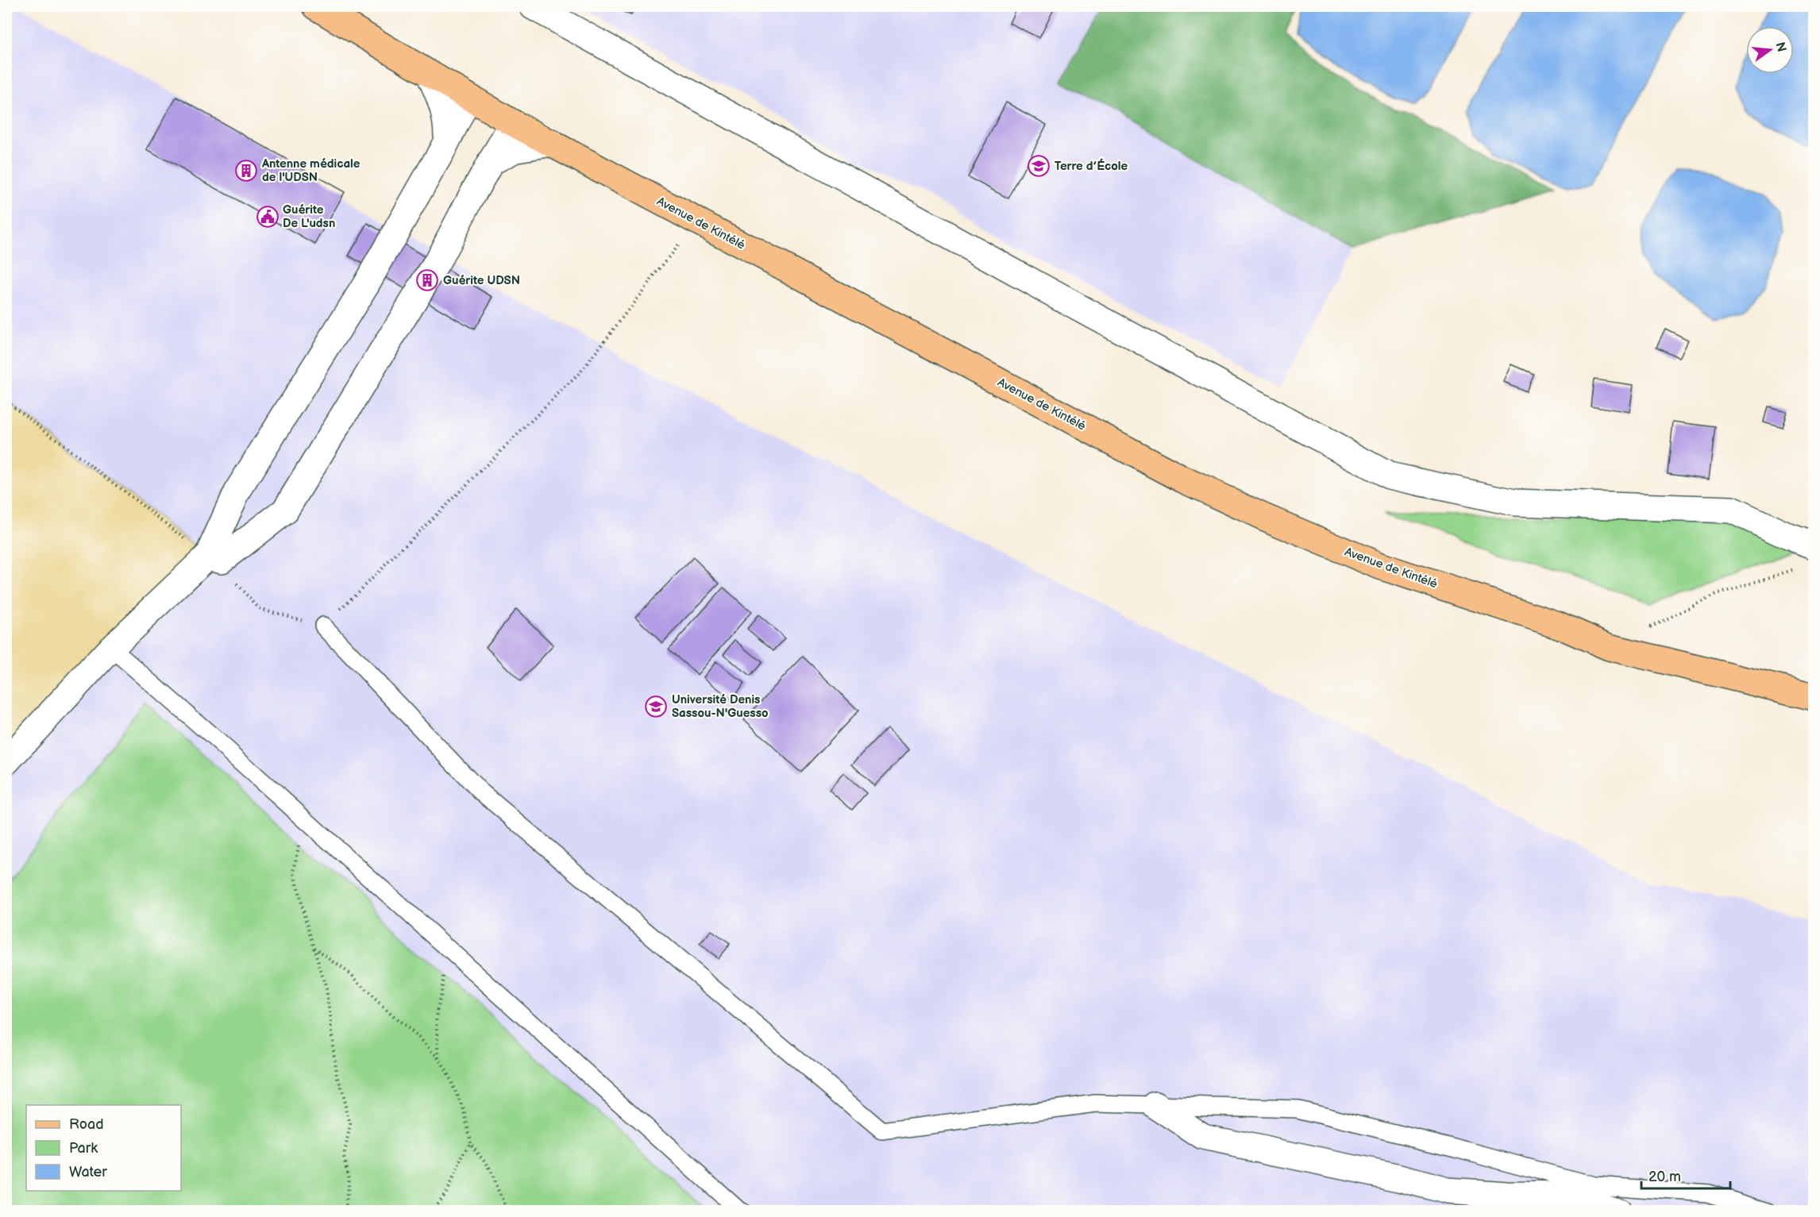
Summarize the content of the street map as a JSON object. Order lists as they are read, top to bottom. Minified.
{"streets":{"main road":["Avenue de Kintélé"]},"places":{"school or university":["Terre d’École","Université Denis Sassou-N'Guesso"],"building":["Antenne médicale de l'UDSN","Guérite UDSN"],"public building":["Guérite De L'udsn"]},"legend":["Road","Park","Water"],"scale_bar":"20 m","north":"right"}
